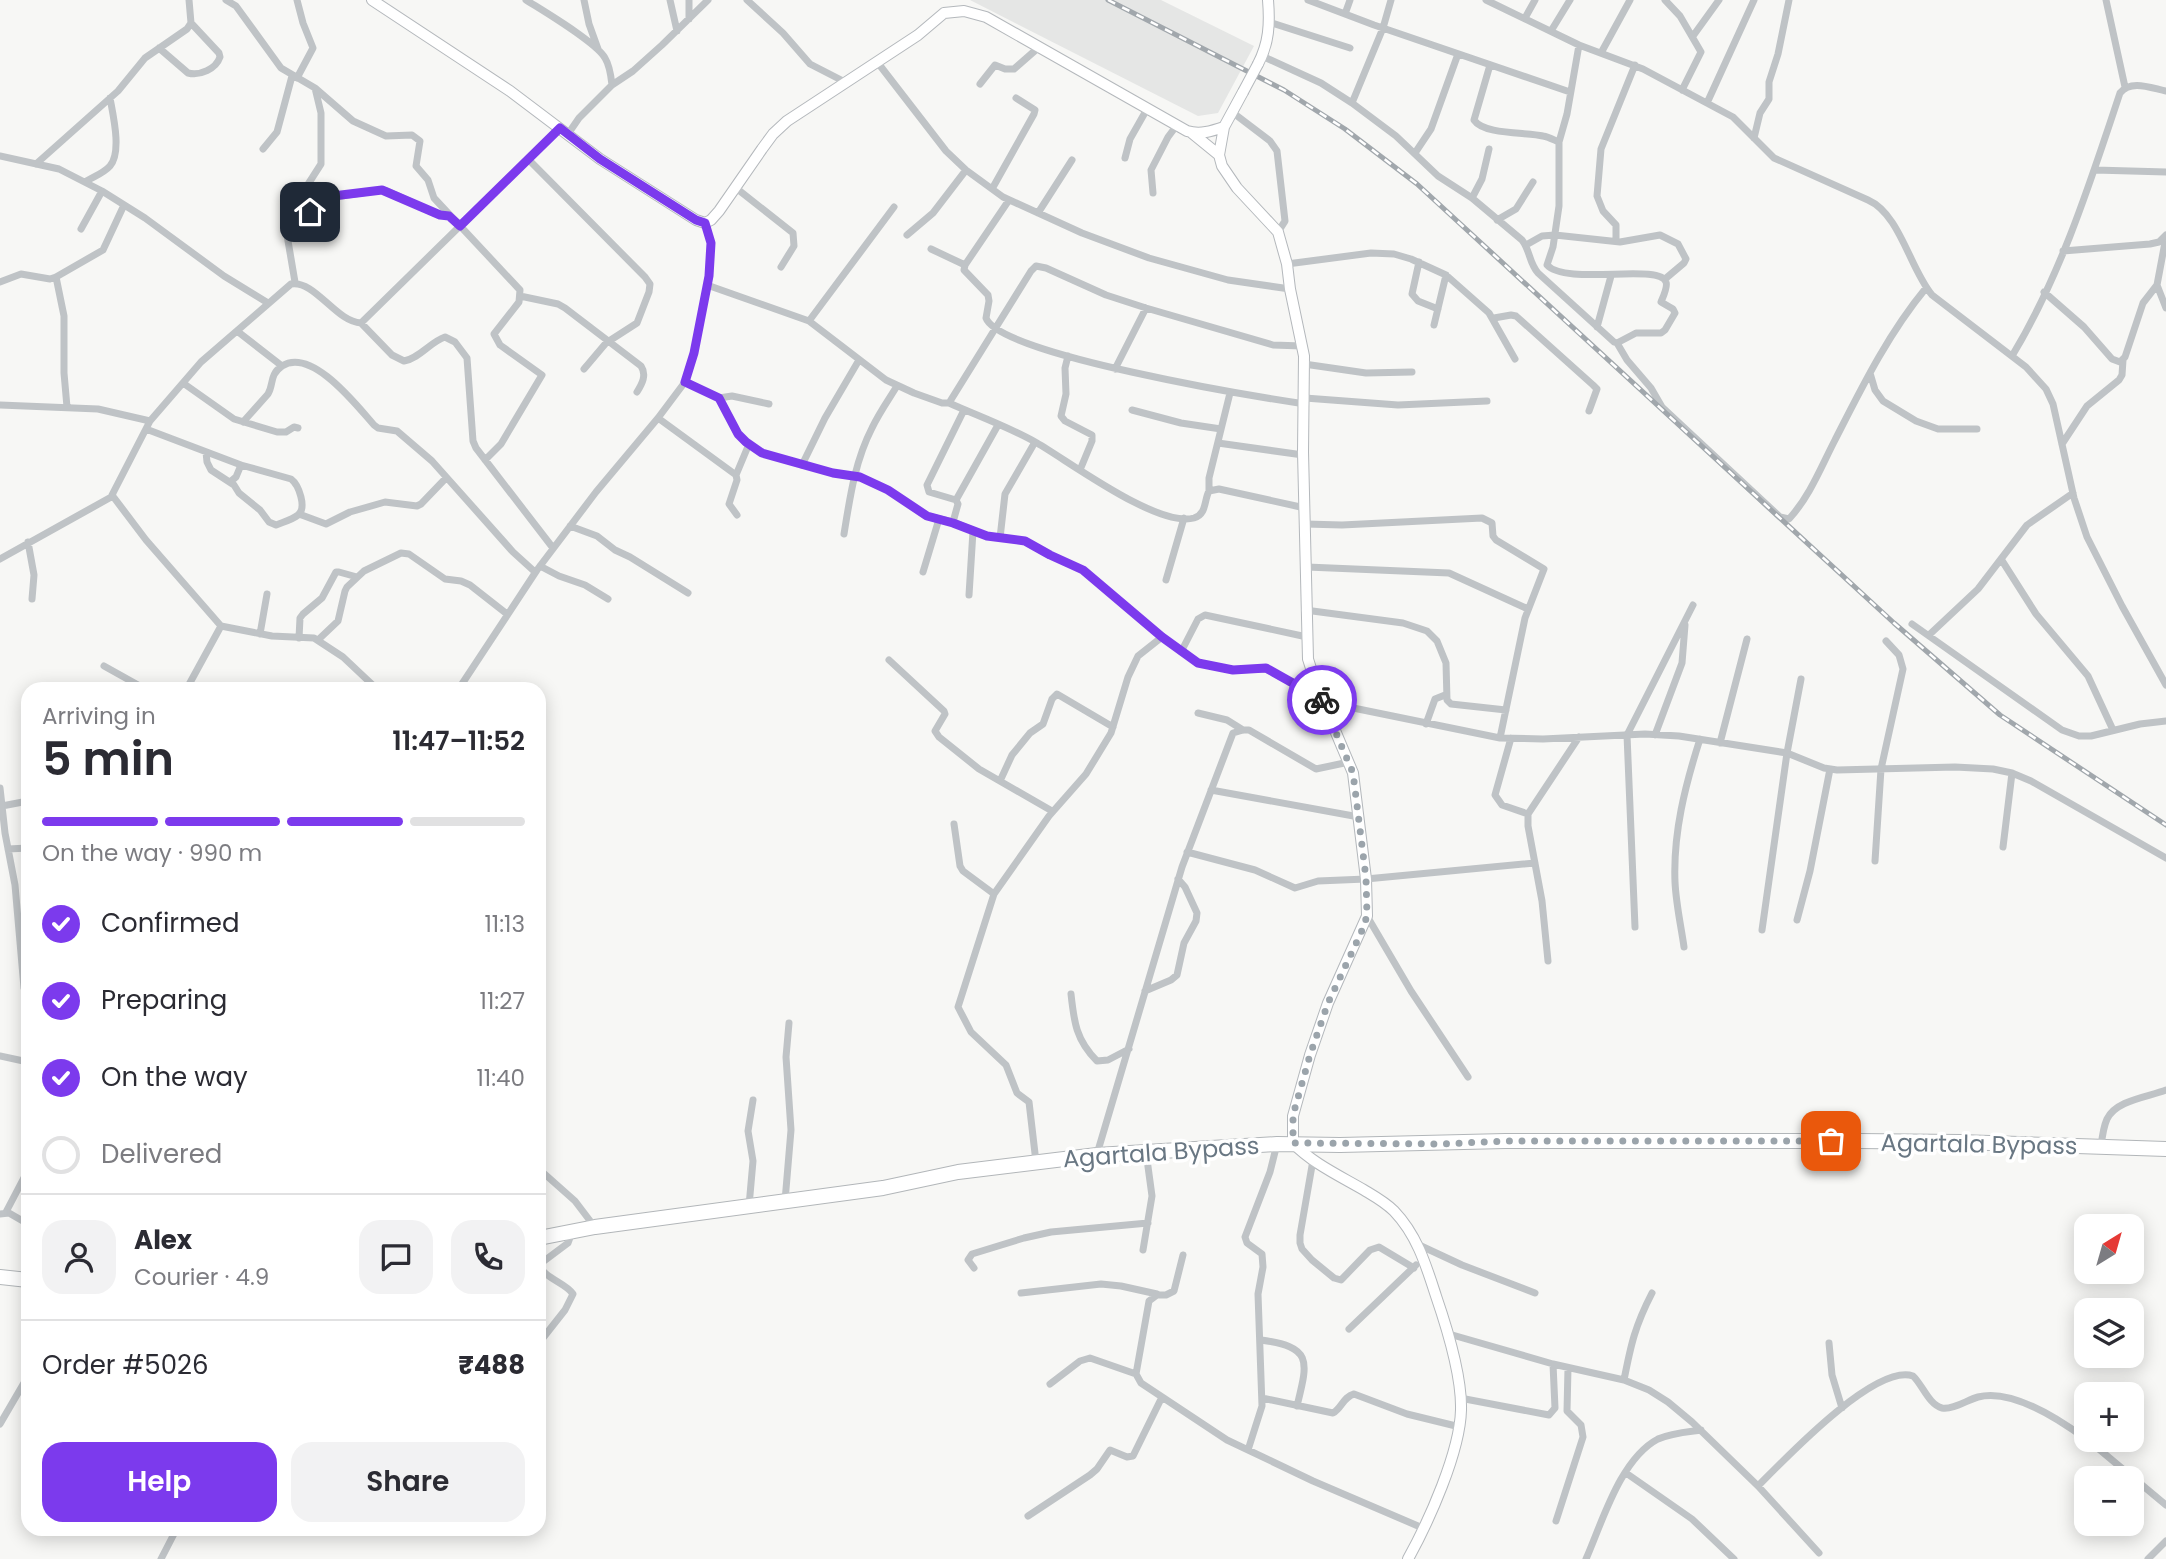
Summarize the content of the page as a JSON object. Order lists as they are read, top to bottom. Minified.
{"streets":{"highway":["Agartala Bypass"]},"north":"top right","page":{"heading":["5 min","Arriving in","11:47–11:52"],"panel":["Alex","Courier · 4.9","Order #5026","₹488"],"bar":"On the way · 990 m","list":[["Confirmed","11:13"],["Preparing","11:27"],["On the way","11:40"],"Delivered"],"map_buttons":["+","−"],"buttons":["Help","Share"]}}
